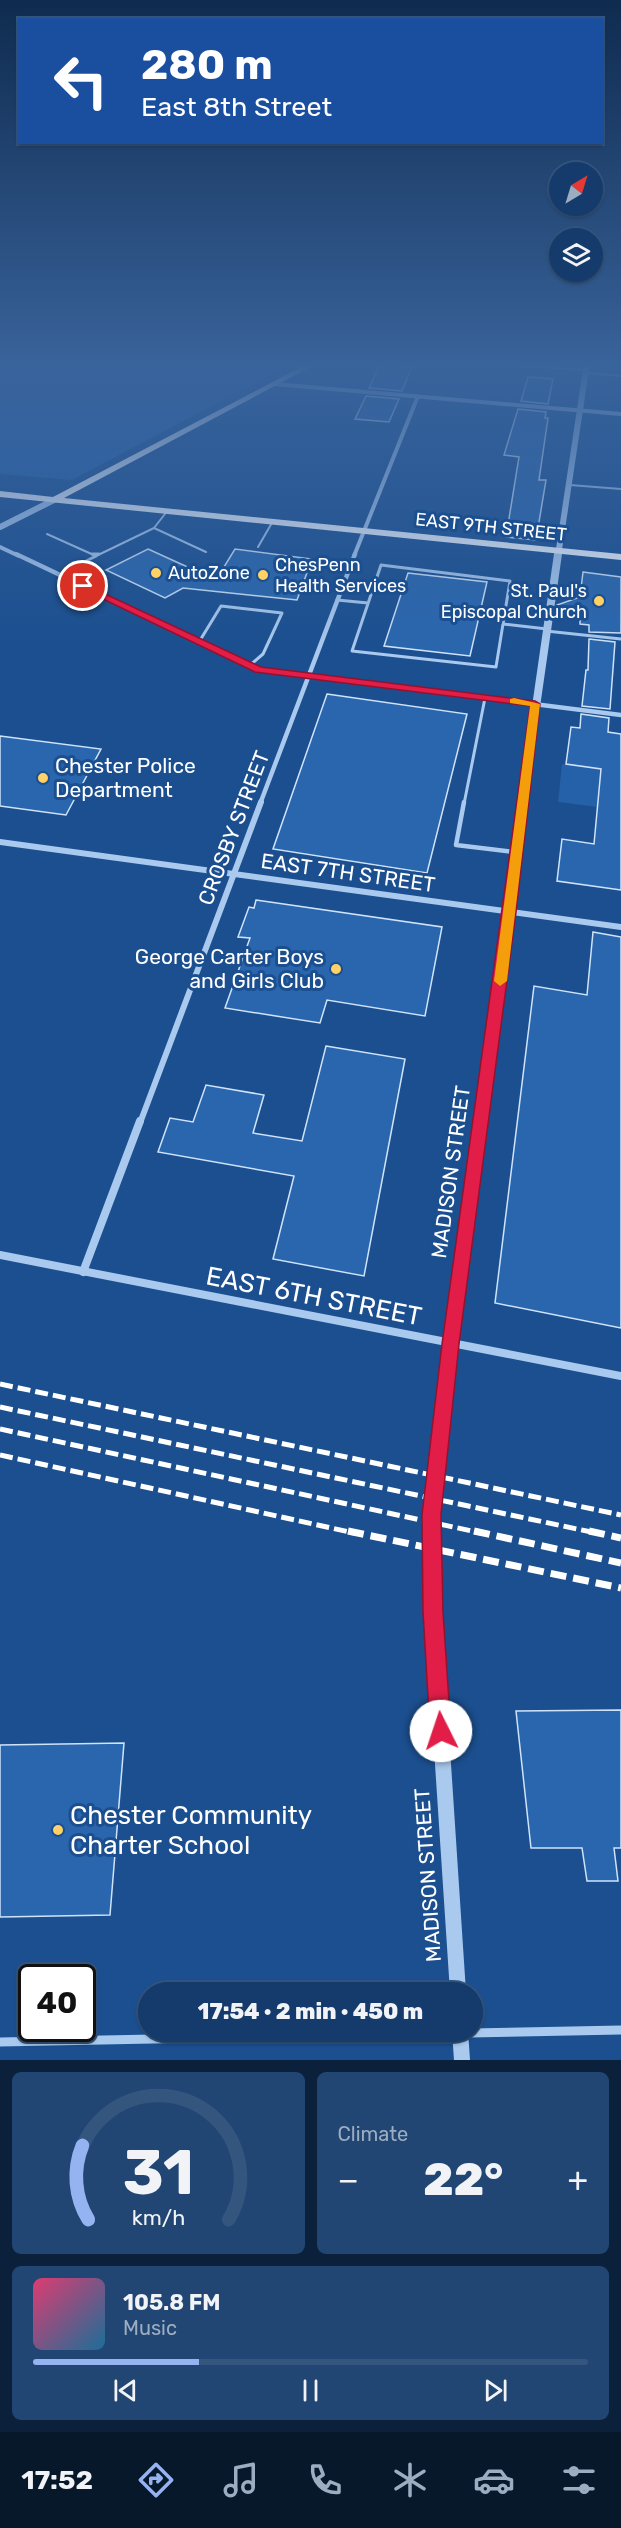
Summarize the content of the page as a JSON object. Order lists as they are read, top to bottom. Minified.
{"streets":{"main road":["EAST 9TH STREET"],"street":["CROSBY STREET","EAST 7TH STREET","MADISON STREET","EAST 6TH STREET"]},"crossings":[["EAST 9TH STREET","CROSBY STREET"],["EAST 9TH STREET","MADISON STREET"],["CROSBY STREET","EAST 7TH STREET"],["CROSBY STREET","EAST 6TH STREET"],["EAST 7TH STREET","MADISON STREET"],["MADISON STREET","EAST 6TH STREET"]],"places":["AutoZone","ChesPenn Health Services","St. Paul's Episcopal Church","Chester Police Department","George Carter Boys and Girls Club","Chester Community Charter School"],"north":"top right","page":{"turn":["280 m","East 8th Street"],"limit":"40","trip":"17:54 · 2 min · 450 m","tile":"Climate","heat":["−","22°","+"],"song":["105.8 FM","Music"],"tabs":"17:52","gauge":["31","km/h"]}}
